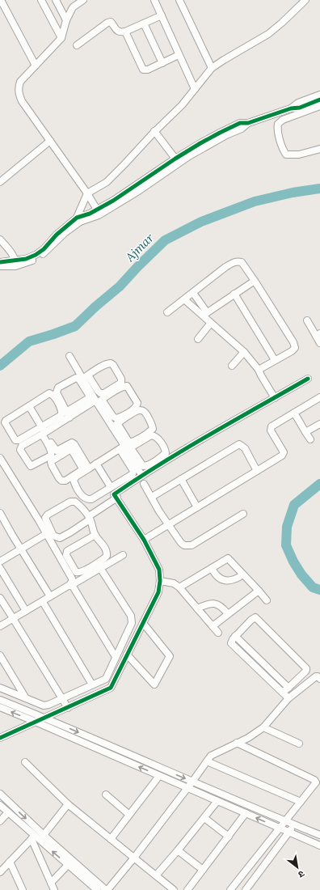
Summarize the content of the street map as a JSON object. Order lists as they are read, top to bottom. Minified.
{"water":["Ajmar"],"north":"bottom right"}
